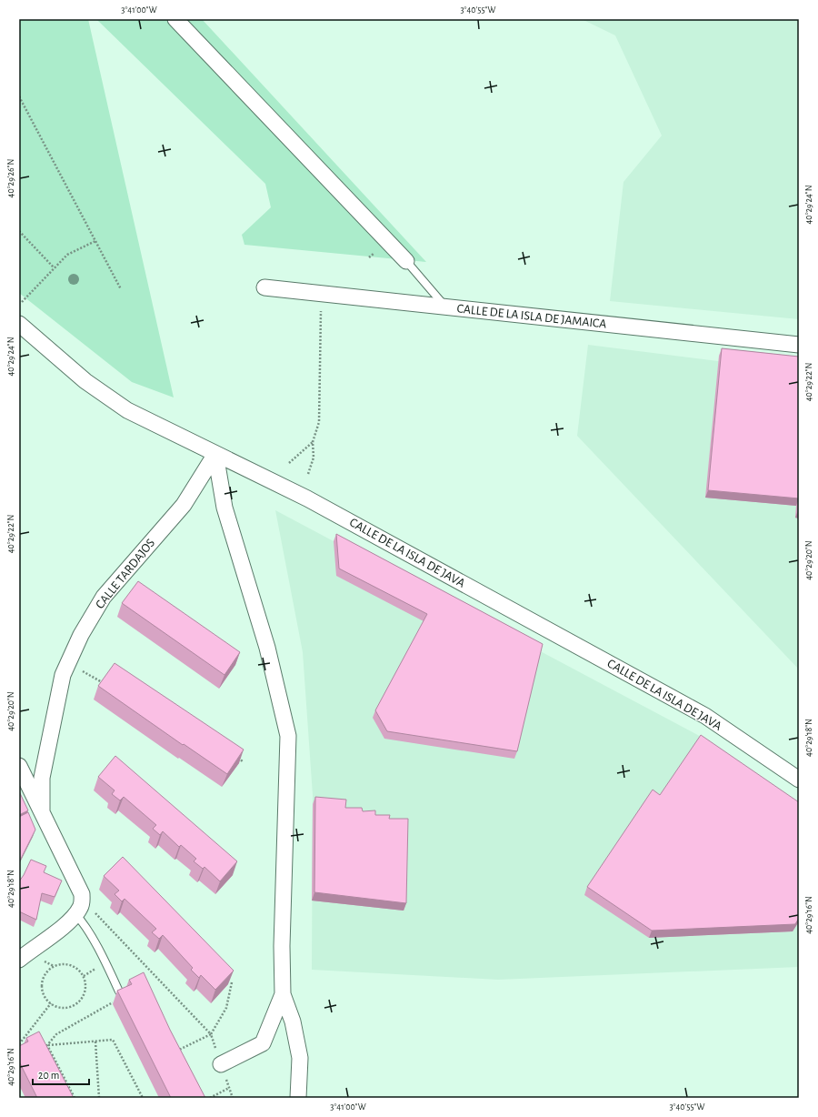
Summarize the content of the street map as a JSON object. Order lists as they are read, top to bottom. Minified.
{"streets":{"street":["CALLE DE LA ISLA DE JAMAICA","CALLE DE LA ISLA DE JAVA","CALLE TARDAJOS"]},"crossings":[["CALLE DE LA ISLA DE JAVA","CALLE TARDAJOS"]],"scale_bar":"20 m","coordinates":["3°41'00\"W","3°40'55\"W","40°29'26\"N","40°29'24\"N","40°29'22\"N","40°29'20\"N","40°29'18\"N","40°29'16\"N"]}
